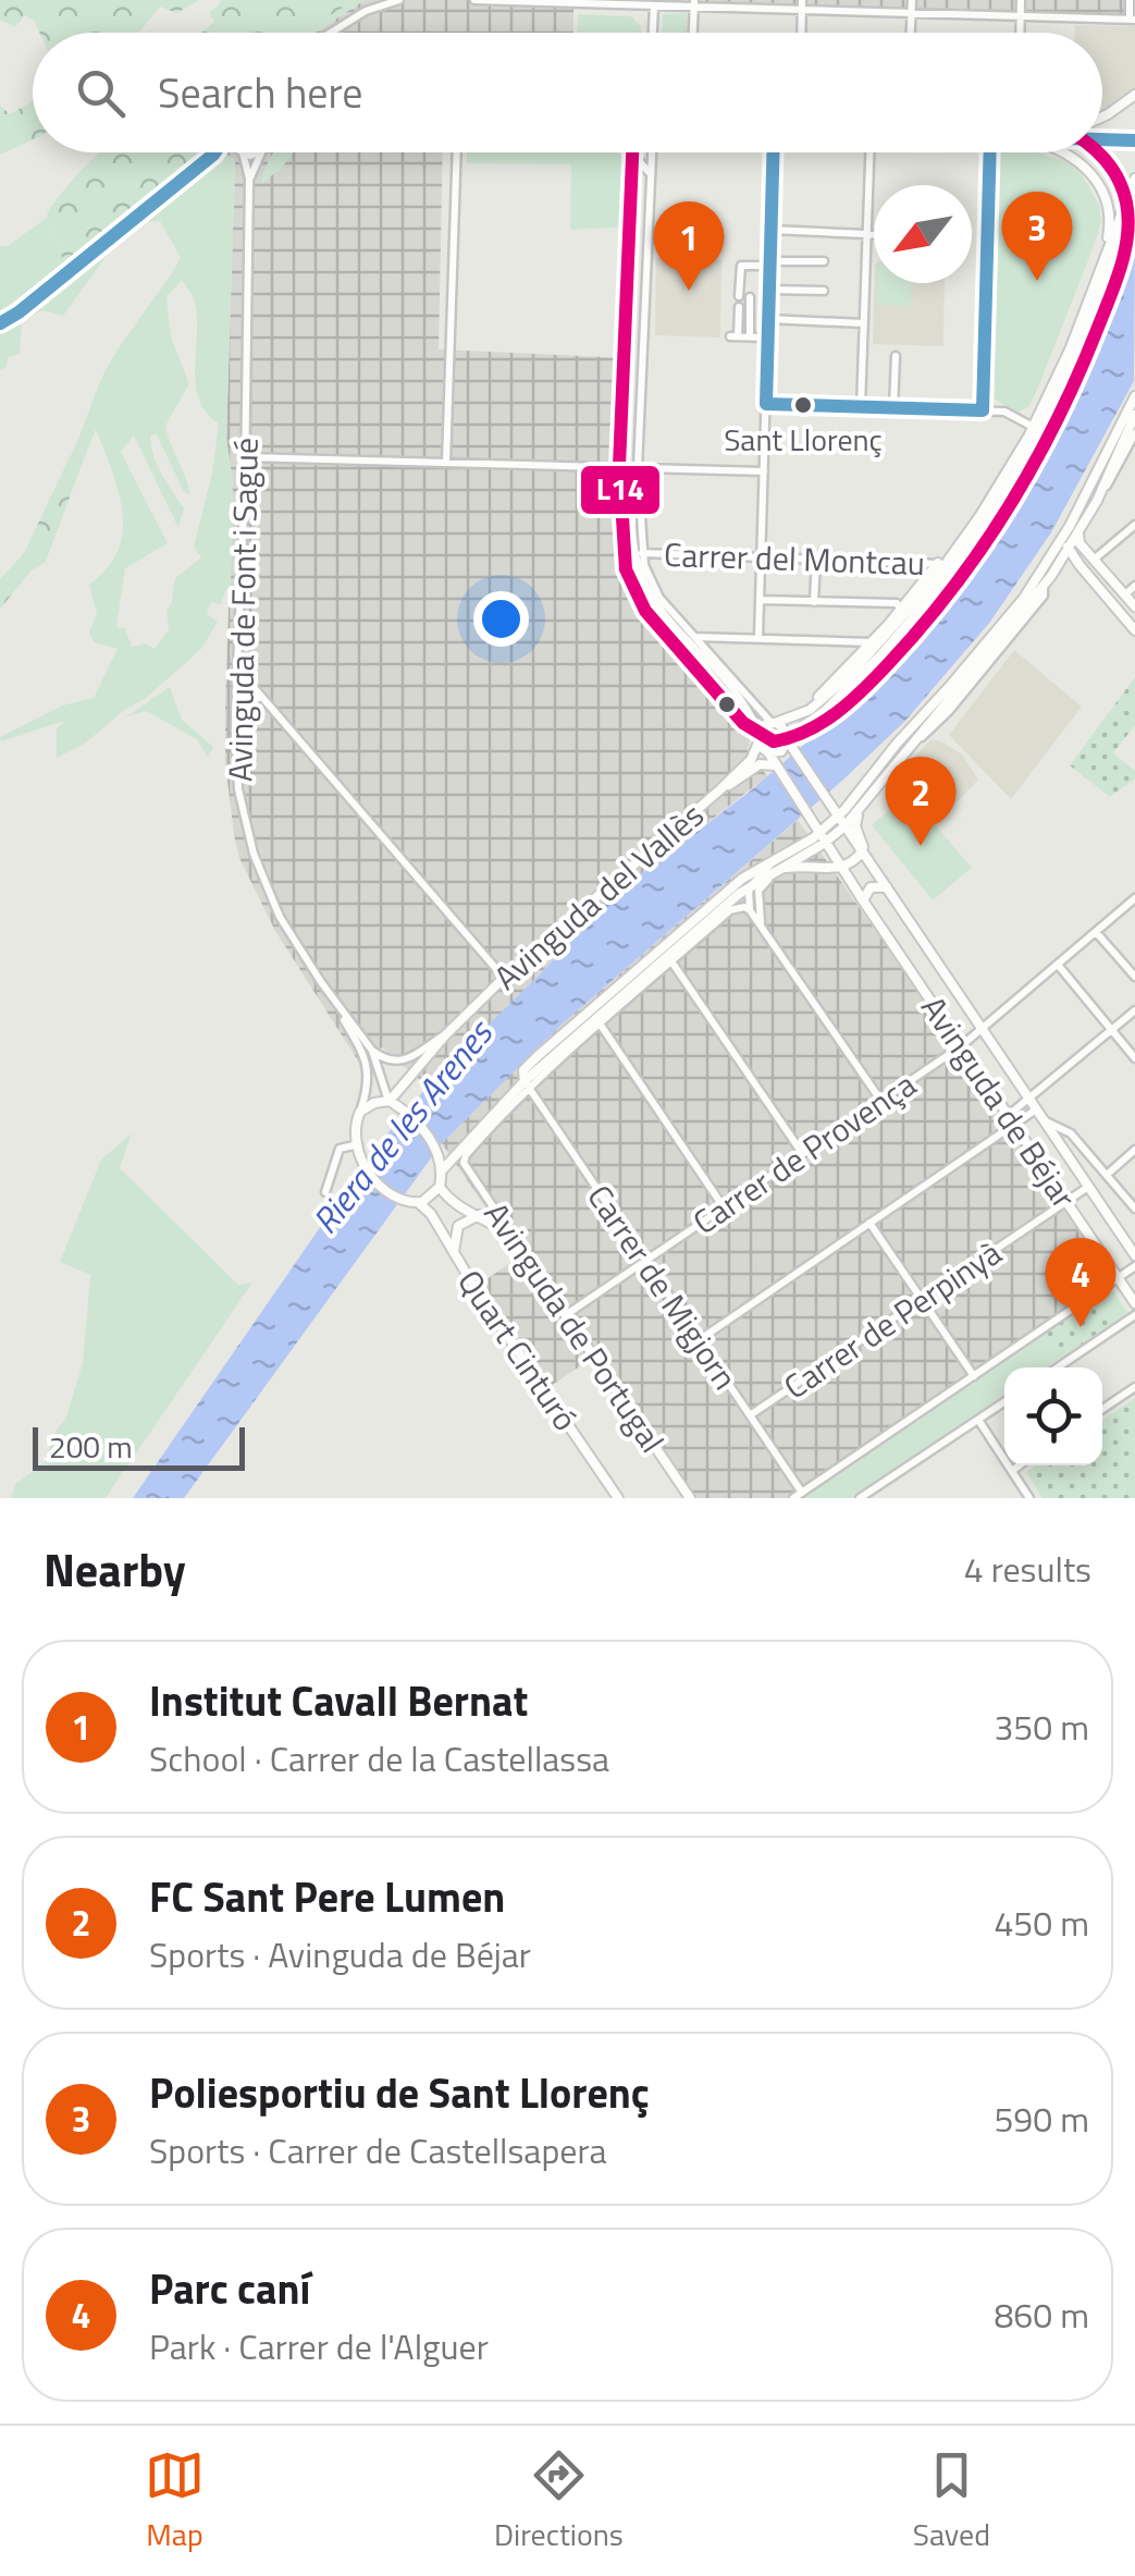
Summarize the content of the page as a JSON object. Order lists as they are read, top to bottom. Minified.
{"streets":{"main road":["Avinguda del Vallès","Avinguda de Béjar","Avinguda de Portugal","Quart Cinturó"],"street":["Carrer del Montcau","Avinguda de Font i Sagué","Carrer de Provença","Carrer de Migjorn","Carrer de Perpinyà"]},"crossings":[["Avinguda del Vallès","Quart Cinturó"],["Avinguda de Béjar","Carrer de Provença"],["Avinguda de Béjar","Carrer de Perpinyà"],["Carrer de Provença","Carrer de Migjorn"],["Carrer de Provença","Avinguda de Portugal"],["Carrer de Migjorn","Carrer de Perpinyà"],["Carrer de Migjorn","Avinguda de Portugal"],["Avinguda de Portugal","Quart Cinturó"]],"water":["Riera de les Arenes"],"places":["Sant Llorenç"],"lines":["transit line L14"],"scale_bar":"200 m","north":"bottom left","page":{"search":"Search here","pins":["3","1","2","4"],"scale":"200 m","heading":["Nearby","4 results"],"list":[{"mark":"1","name":"Institut Cavall Bernat","note":"School · Carrer de la Castellassa","value":"350 m"},{"mark":"2","name":"FC Sant Pere Lumen","note":"Sports · Avinguda de Béjar","value":"450 m"},{"mark":"3","name":"Poliesportiu de Sant Llorenç","note":"Sports · Carrer de Castellsapera","value":"590 m"},{"mark":"4","name":"Parc caní","note":"Park · Carrer de l'Alguer","value":"860 m"}],"nav":["Map","Directions","Saved"]}}
